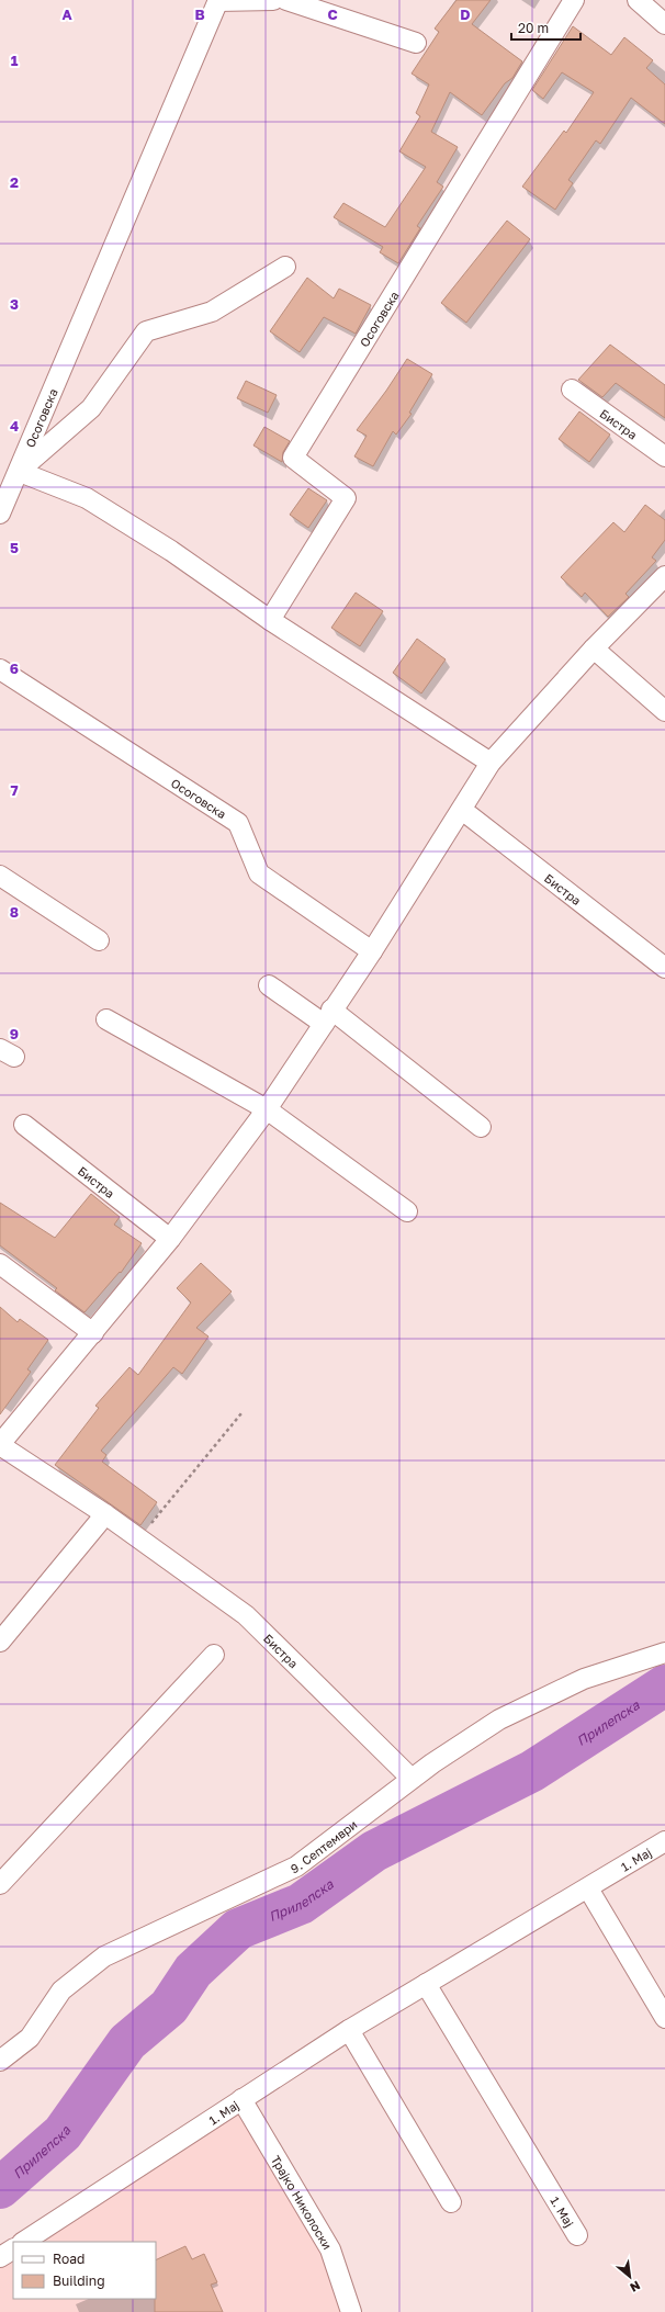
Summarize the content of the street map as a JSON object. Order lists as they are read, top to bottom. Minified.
{"streets":{"street":["Осоговска","Бистра","9. Септември","1. Мај","Трајко Николоски"]},"crossings":[["Осоговска","Бистра"],["Бистра","9. Септември"],["1. Мај","Трајко Николоски"]],"water":["Прилепска"],"legend":["Road","Building"],"scale_bar":"20 m","north":"bottom right","grid":{"columns":["A","B","C","D"],"rows":["1","2","3","4","5","6","7","8","9"]}}
